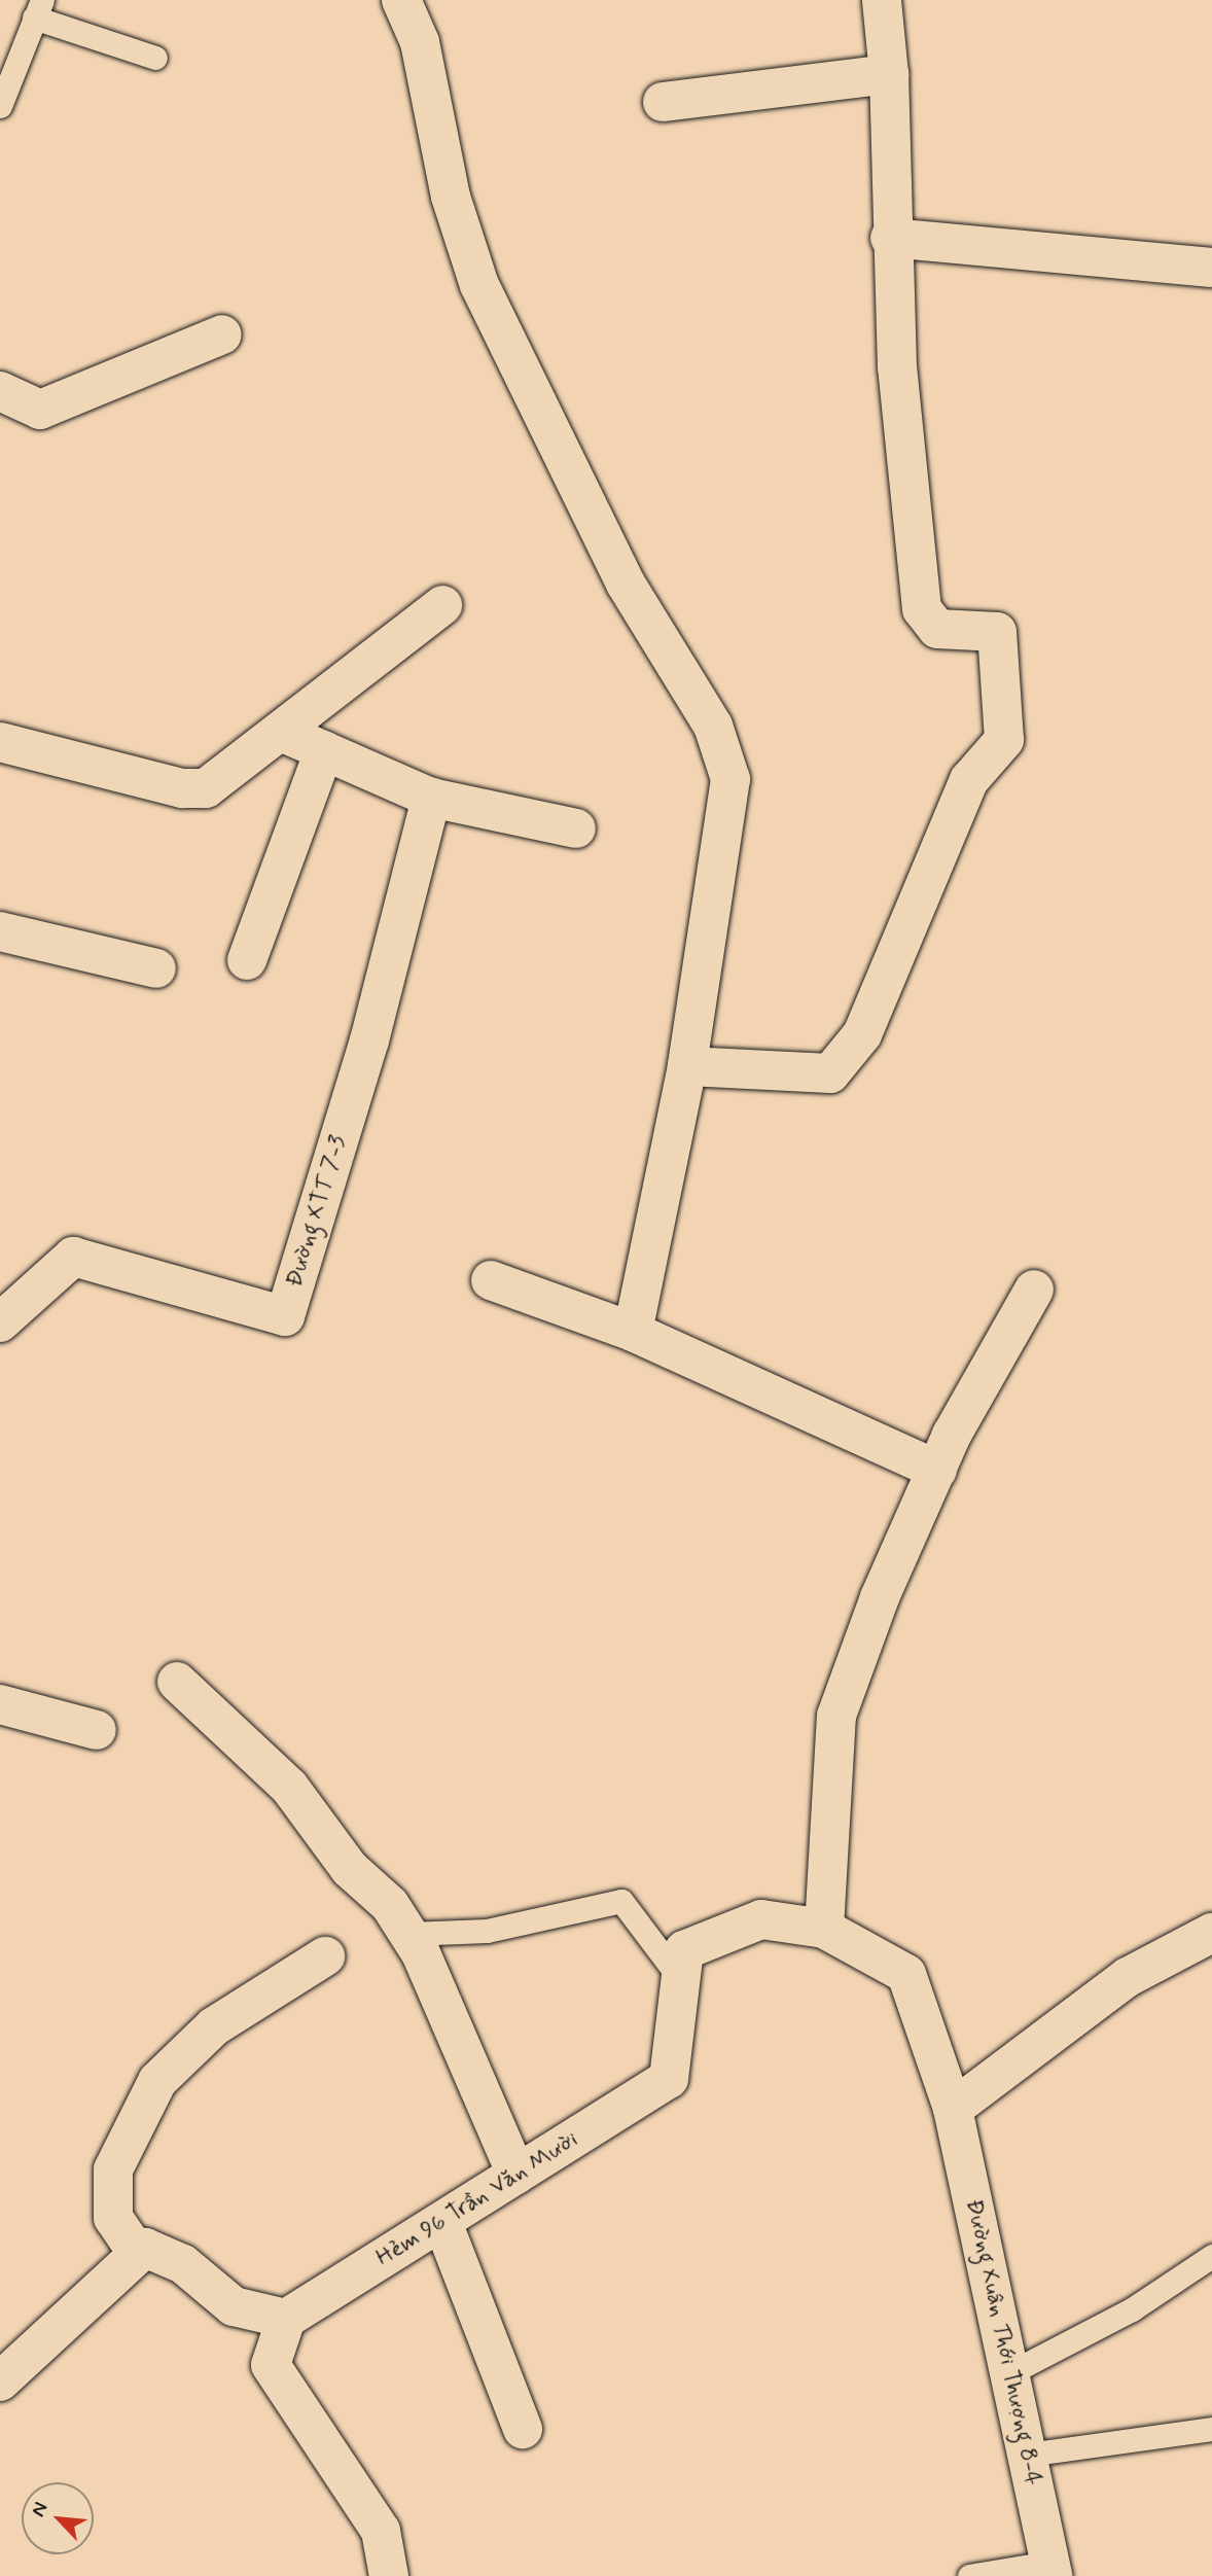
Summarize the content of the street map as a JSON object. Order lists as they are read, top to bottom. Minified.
{"streets":{"street":["Đường XTT 7-3","Hẻm 96 Trần Văn Mười","Đường Xuân Thới Thượng 8-4"]},"north":"top left"}
